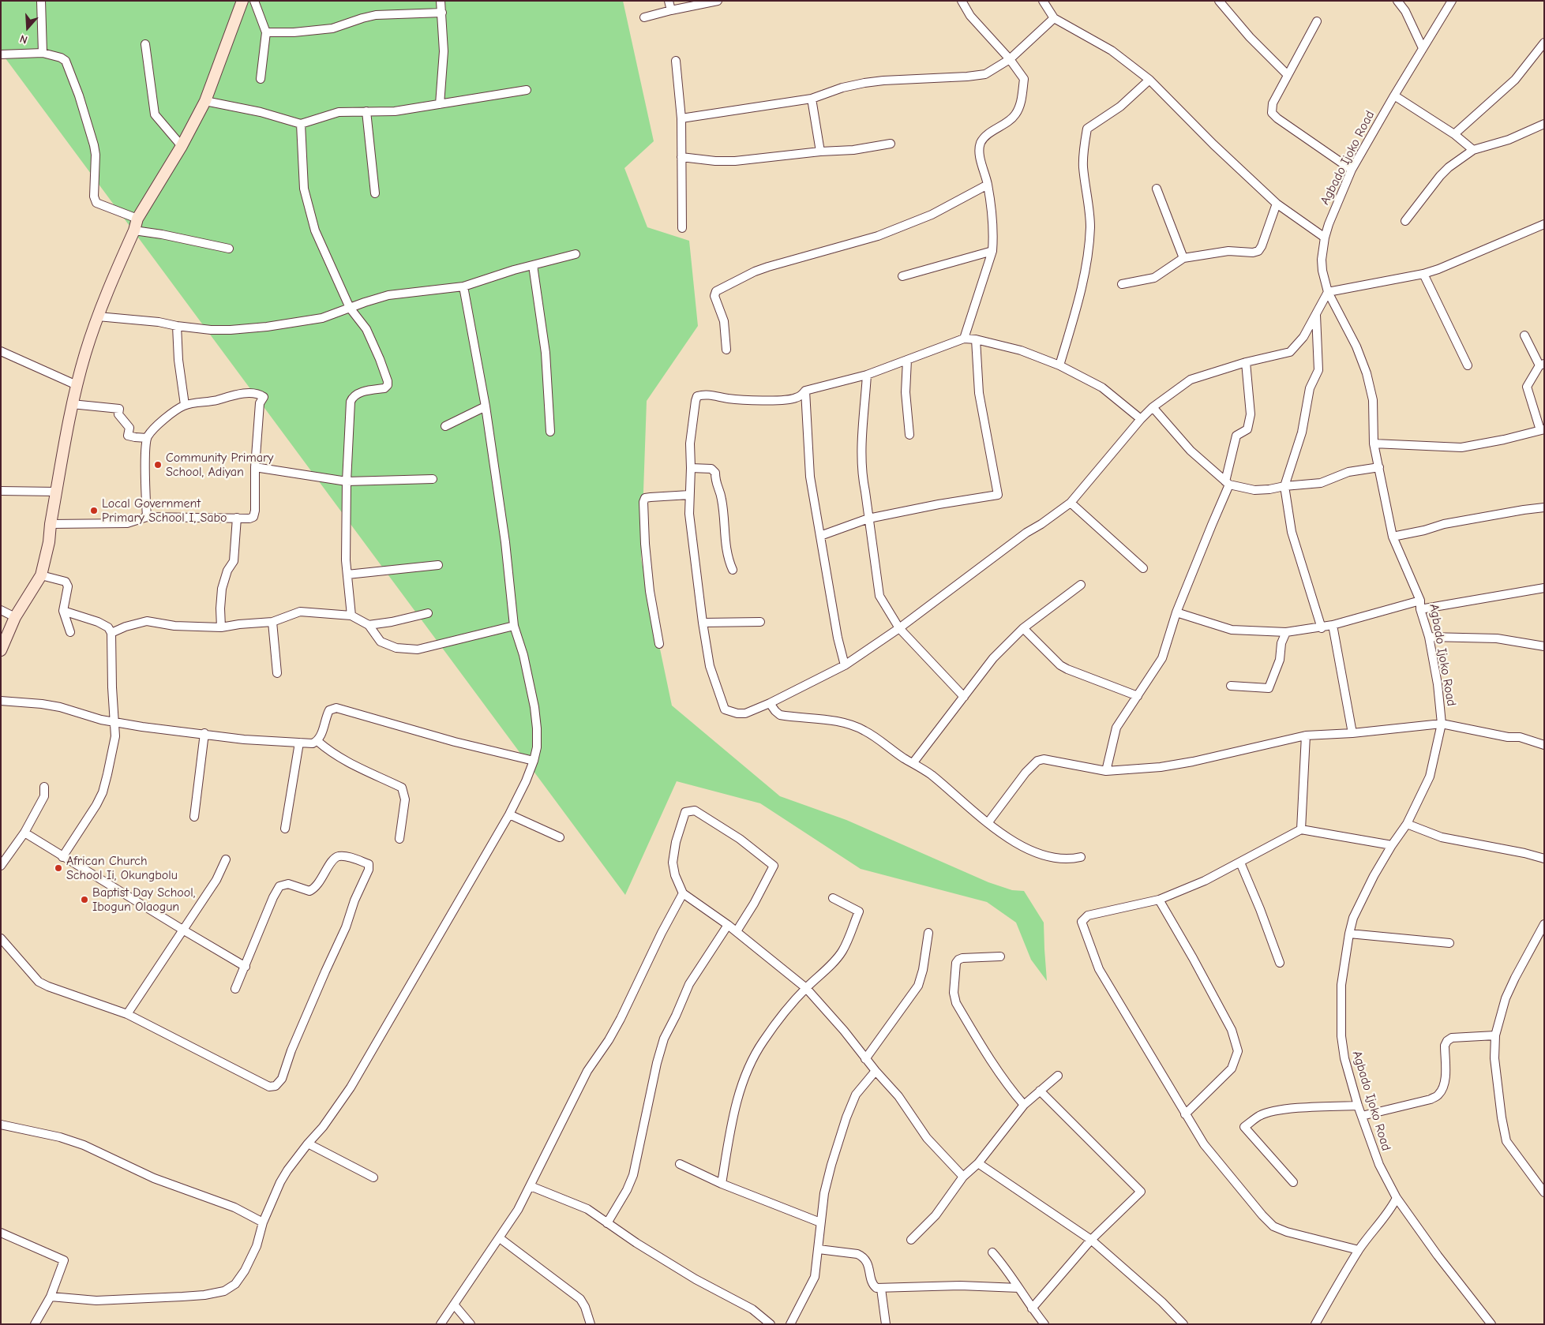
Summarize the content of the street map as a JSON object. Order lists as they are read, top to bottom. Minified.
{"streets":{"street":["Agbado Ijoko Road"]},"places":["Community Primary School, Adiyan","Local Government Primary School I, Sabo","African Church School Ii, Okungbolu","Baptist Day School, Ibogun Olaogun"],"north":"bottom"}
